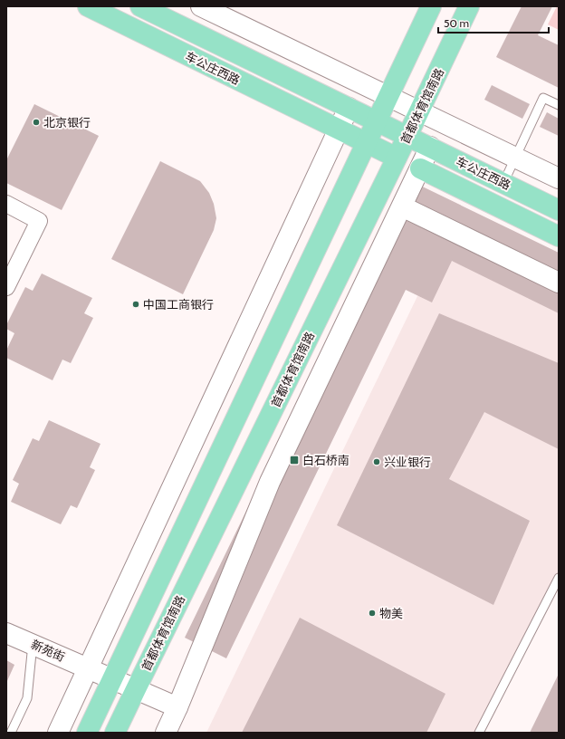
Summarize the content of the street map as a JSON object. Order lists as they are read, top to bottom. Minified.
{"streets":{"main road":["车公庄西路","首都体育馆南路"],"street":["新苑街"]},"crossings":[["车公庄西路","首都体育馆南路"],["首都体育馆南路","新苑街"]],"places":{"other":["北京银行","中国工商银行","兴业银行","物美"],"transit":["白石桥南"]},"scale_bar":"50 m"}
